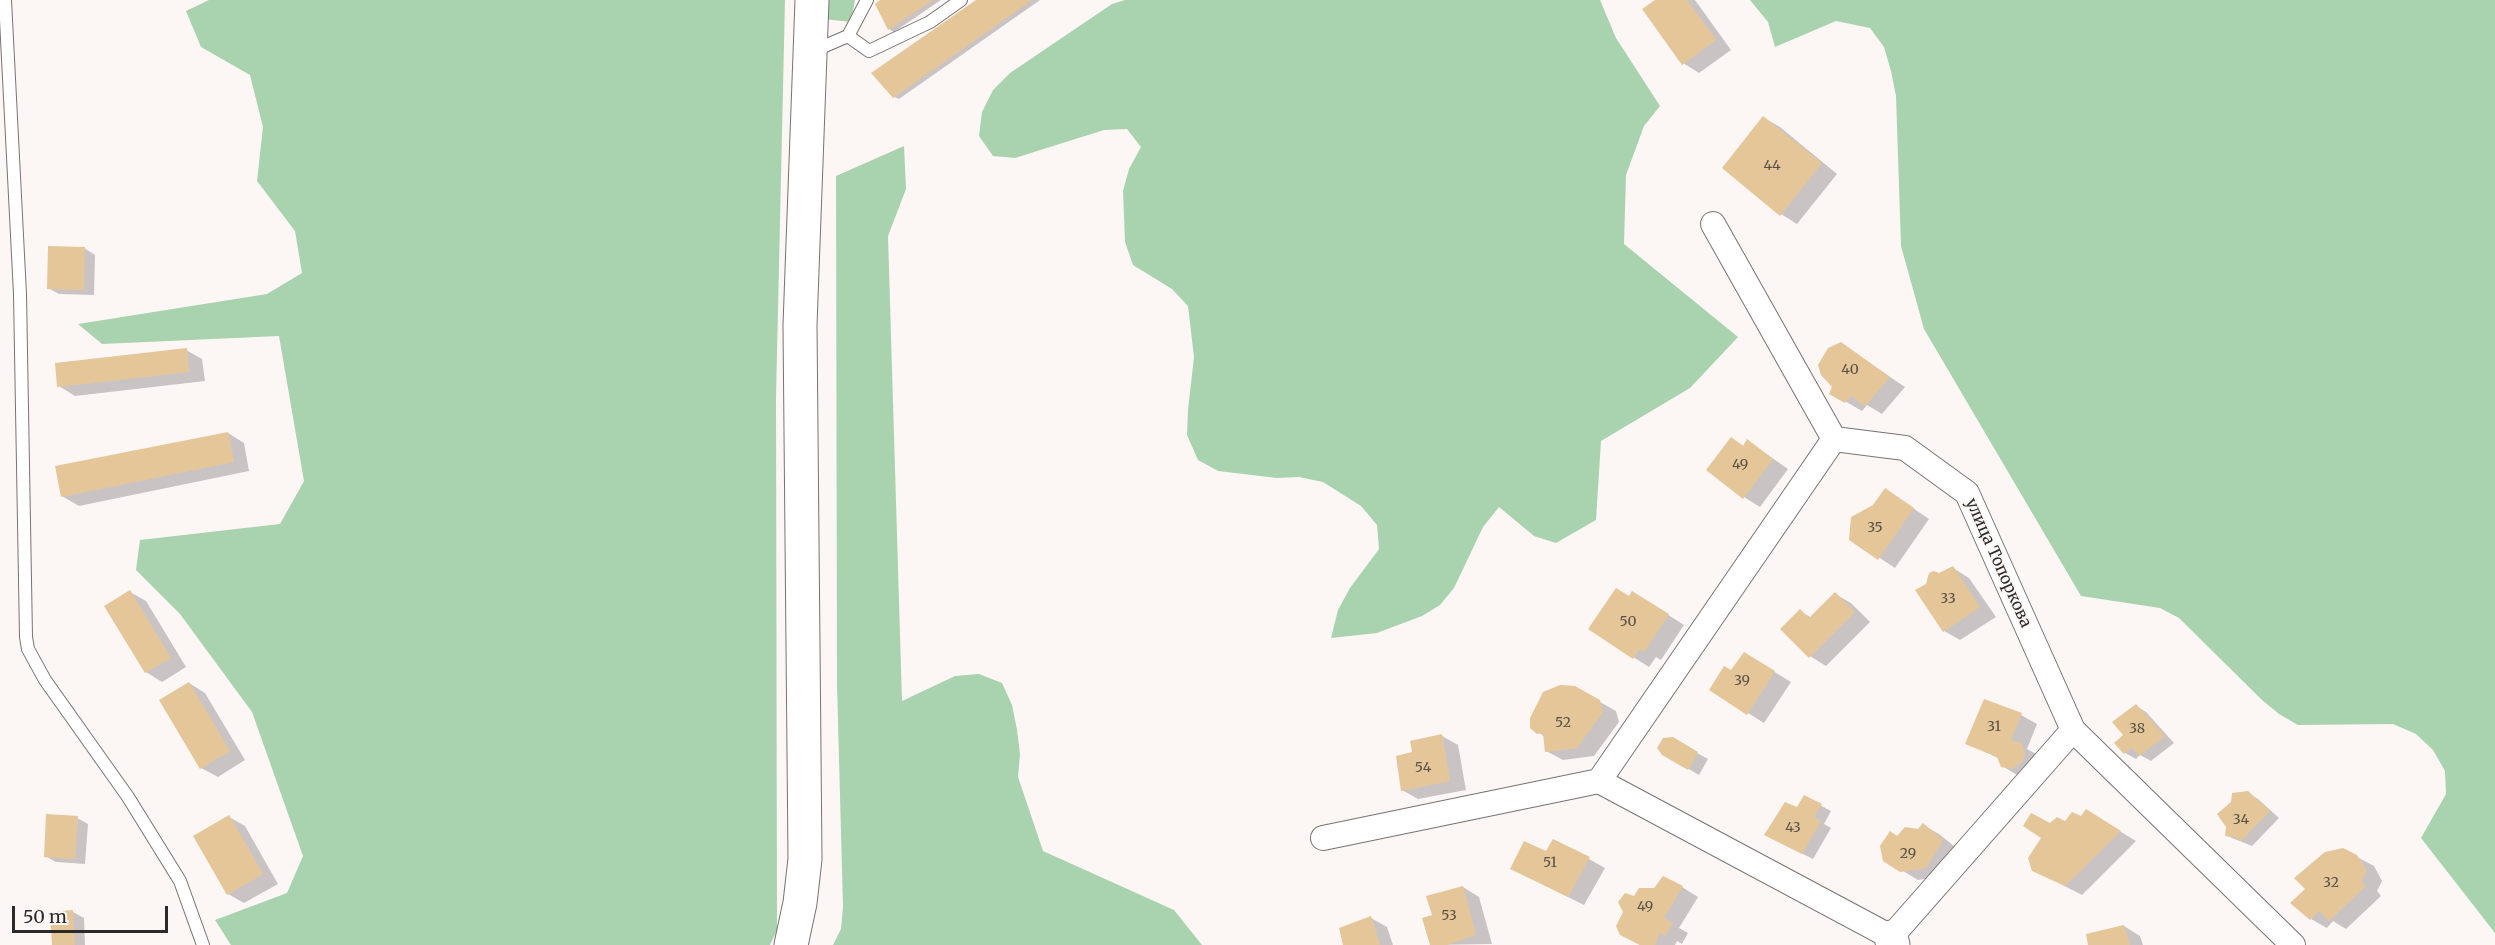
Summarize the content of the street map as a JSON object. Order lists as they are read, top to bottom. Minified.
{"streets":{"street":["улица Топоркова"]},"house_numbers":["44","40","49","35","33","50","39","52","31","38","54","34","43","29","51","32","49","53"],"scale_bar":"50 m"}
